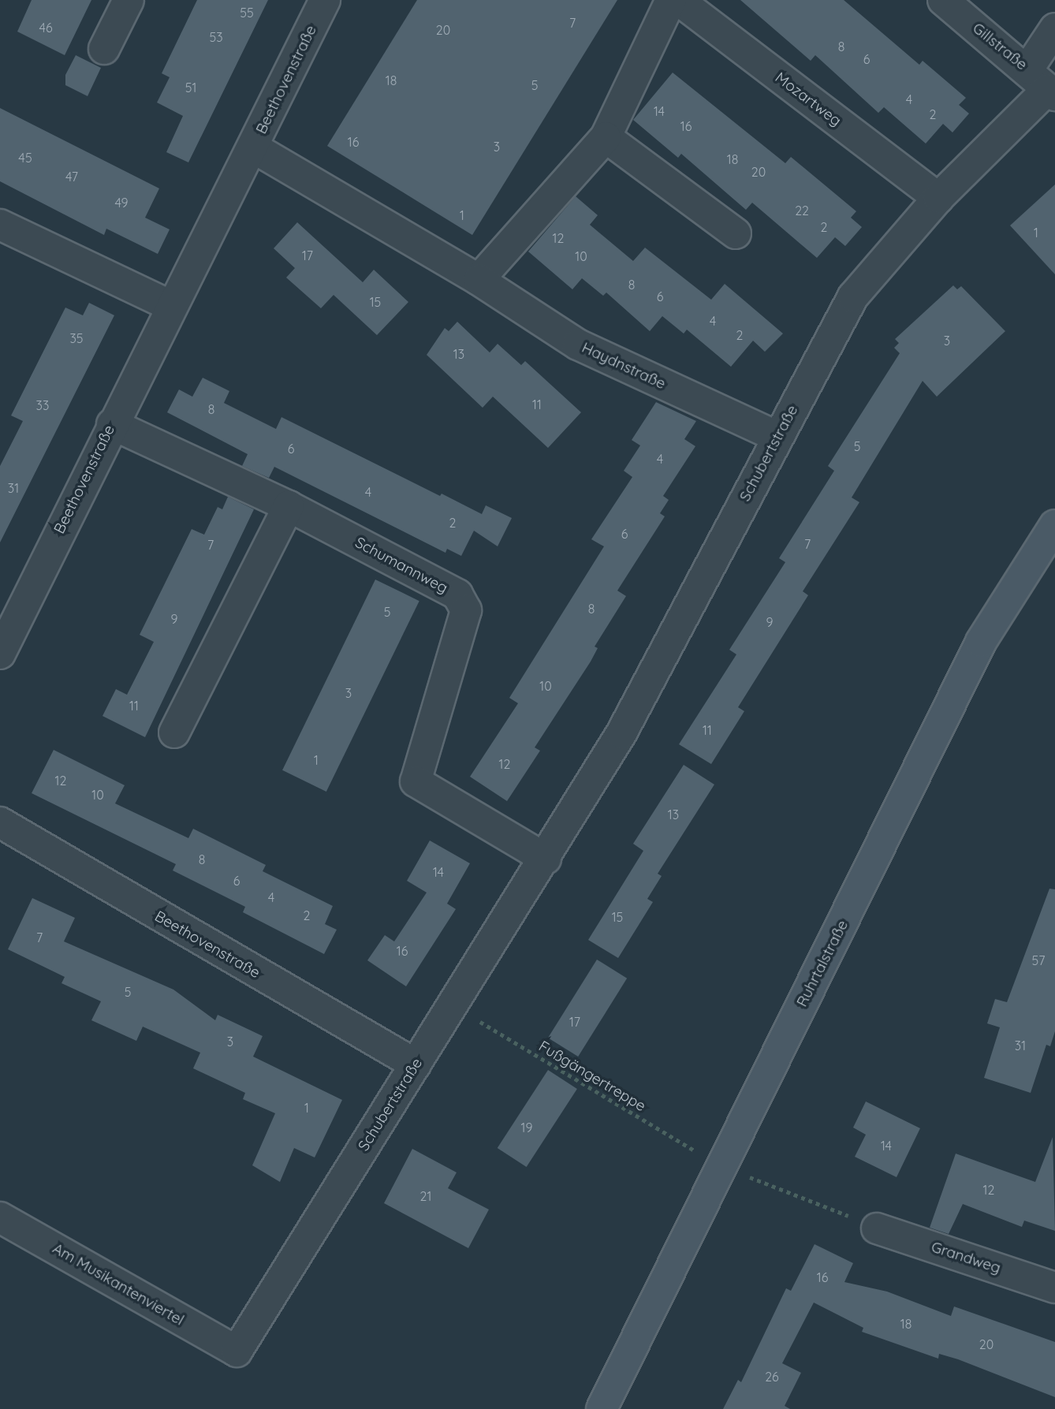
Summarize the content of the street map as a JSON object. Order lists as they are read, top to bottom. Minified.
{"streets":{"main road":["Ruhrtalstraße"],"street":["Gillstraße","Beethovenstraße","Mozartweg","Haydnstraße","Schubertstraße","Schumannweg","Grandweg","Am Musikantenviertel"],"path":["Fußgängertreppe"]},"crossings":[["Gillstraße","Schubertstraße"],["Beethovenstraße","Haydnstraße"],["Beethovenstraße","Schubertstraße"],["Beethovenstraße","Schumannweg"],["Mozartweg","Schubertstraße"],["Haydnstraße","Schubertstraße"],["Schubertstraße","Schumannweg"],["Schubertstraße","Fußgängertreppe"],["Schubertstraße","Am Musikantenviertel"],["Ruhrtalstraße","Fußgängertreppe"],["Fußgängertreppe","Grandweg"]],"house_numbers":["55","7","46","20","53","8","6","18","5","51","4","14","2","16","16","3","45","18","20","47","49","22","1","2","1","12","17","10","8","6","15","4","2","35","3","13","11","33","8","5","6","4","31","4","2","6","7","7","8","5","9","9","10","3","11","11","1","12","12","10","13","8","14","6","4","2","15","7","16","57","5","17","3","31","1","19","14","12","21","16","18","20","26"]}
